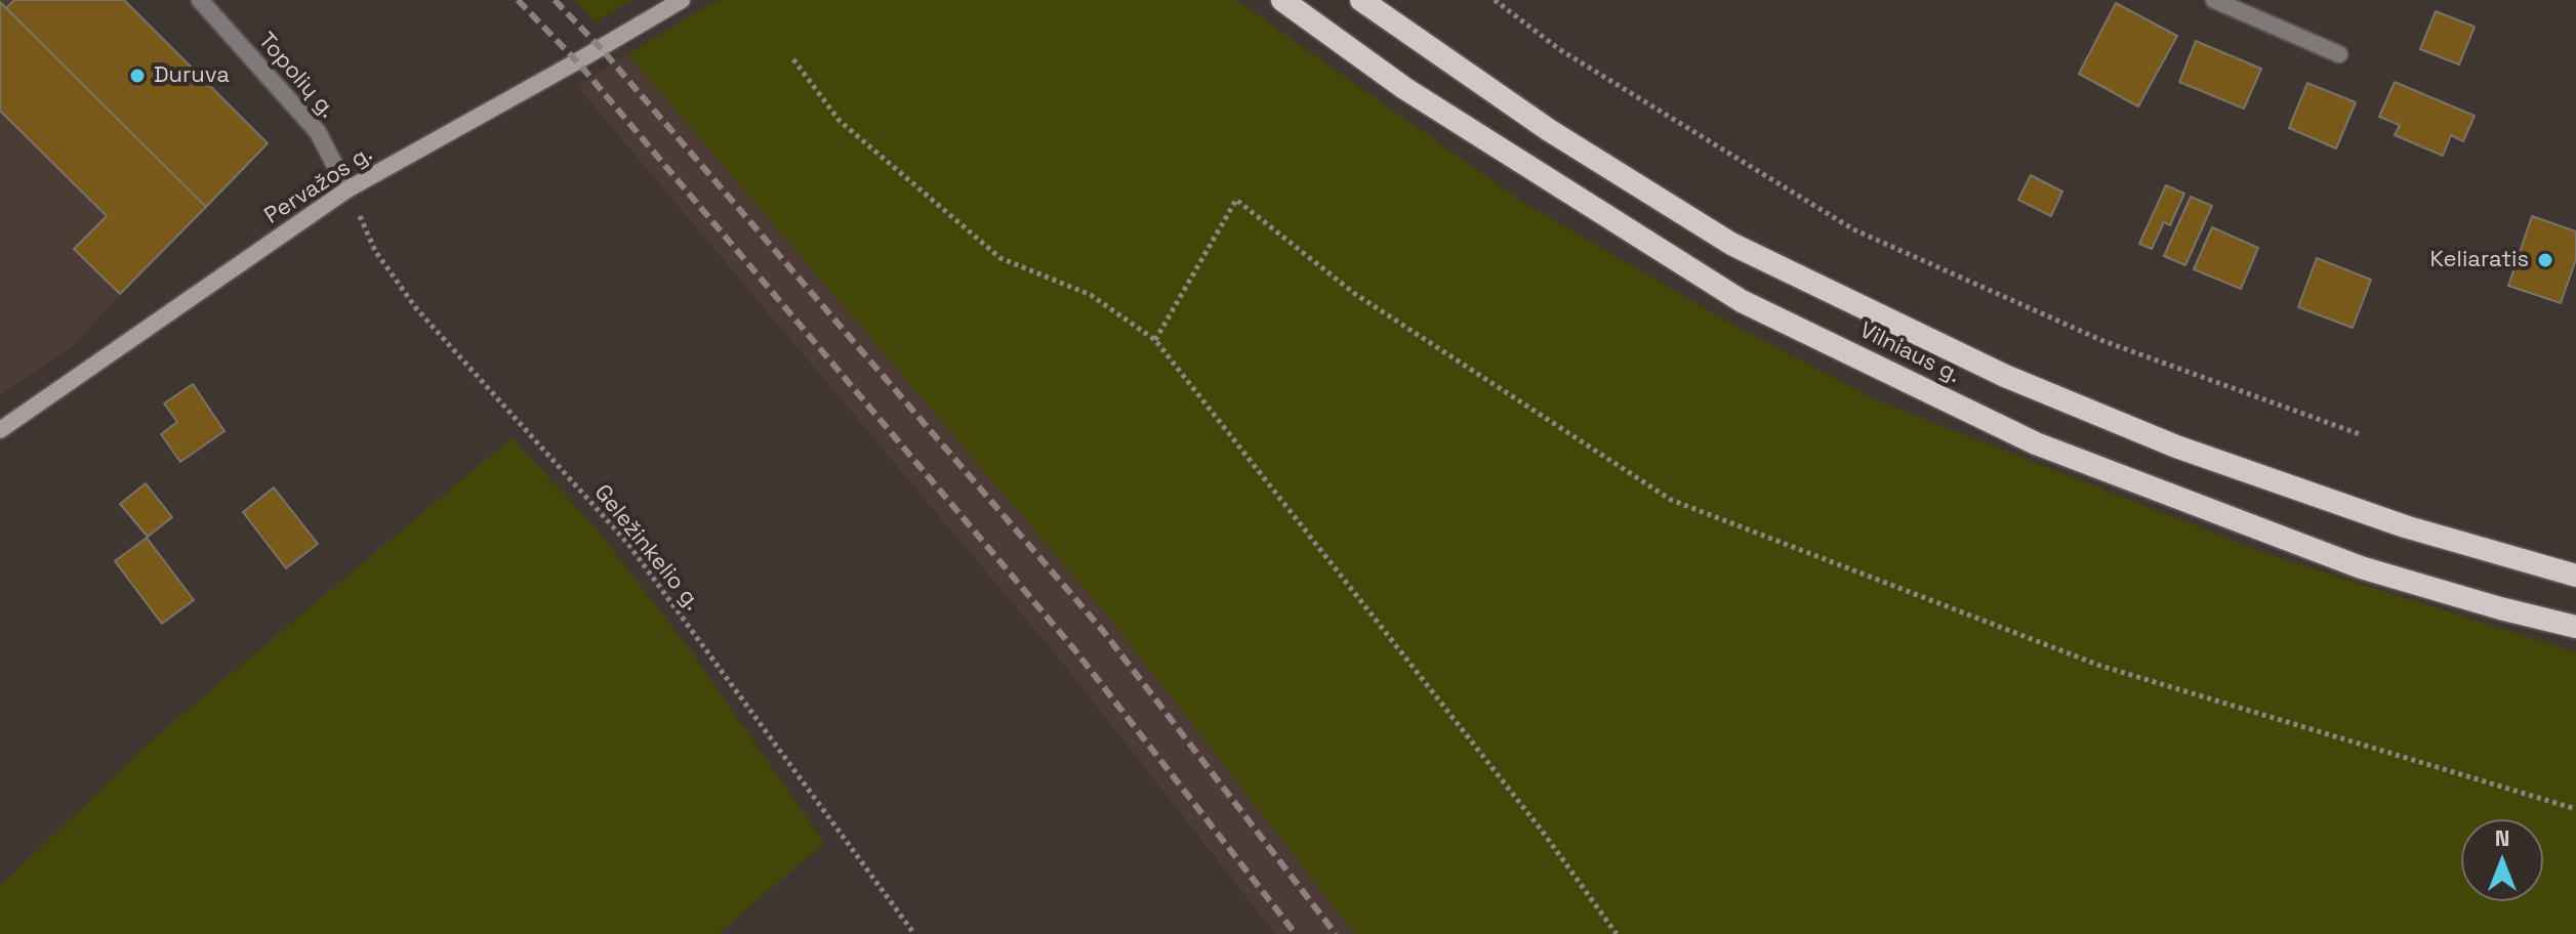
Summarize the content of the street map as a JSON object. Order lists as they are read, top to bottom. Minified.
{"streets":{"highway":["Vilniaus g."],"main road":["Pervažos g."],"street":["Topolių g."],"path":["Geležinkelio g."]},"crossings":[["Topolių g.","Pervažos g."],["Topolių g.","Geležinkelio g."],["Pervažos g.","Geležinkelio g."]],"places":["Duruva","Keliaratis"],"north":"top"}
